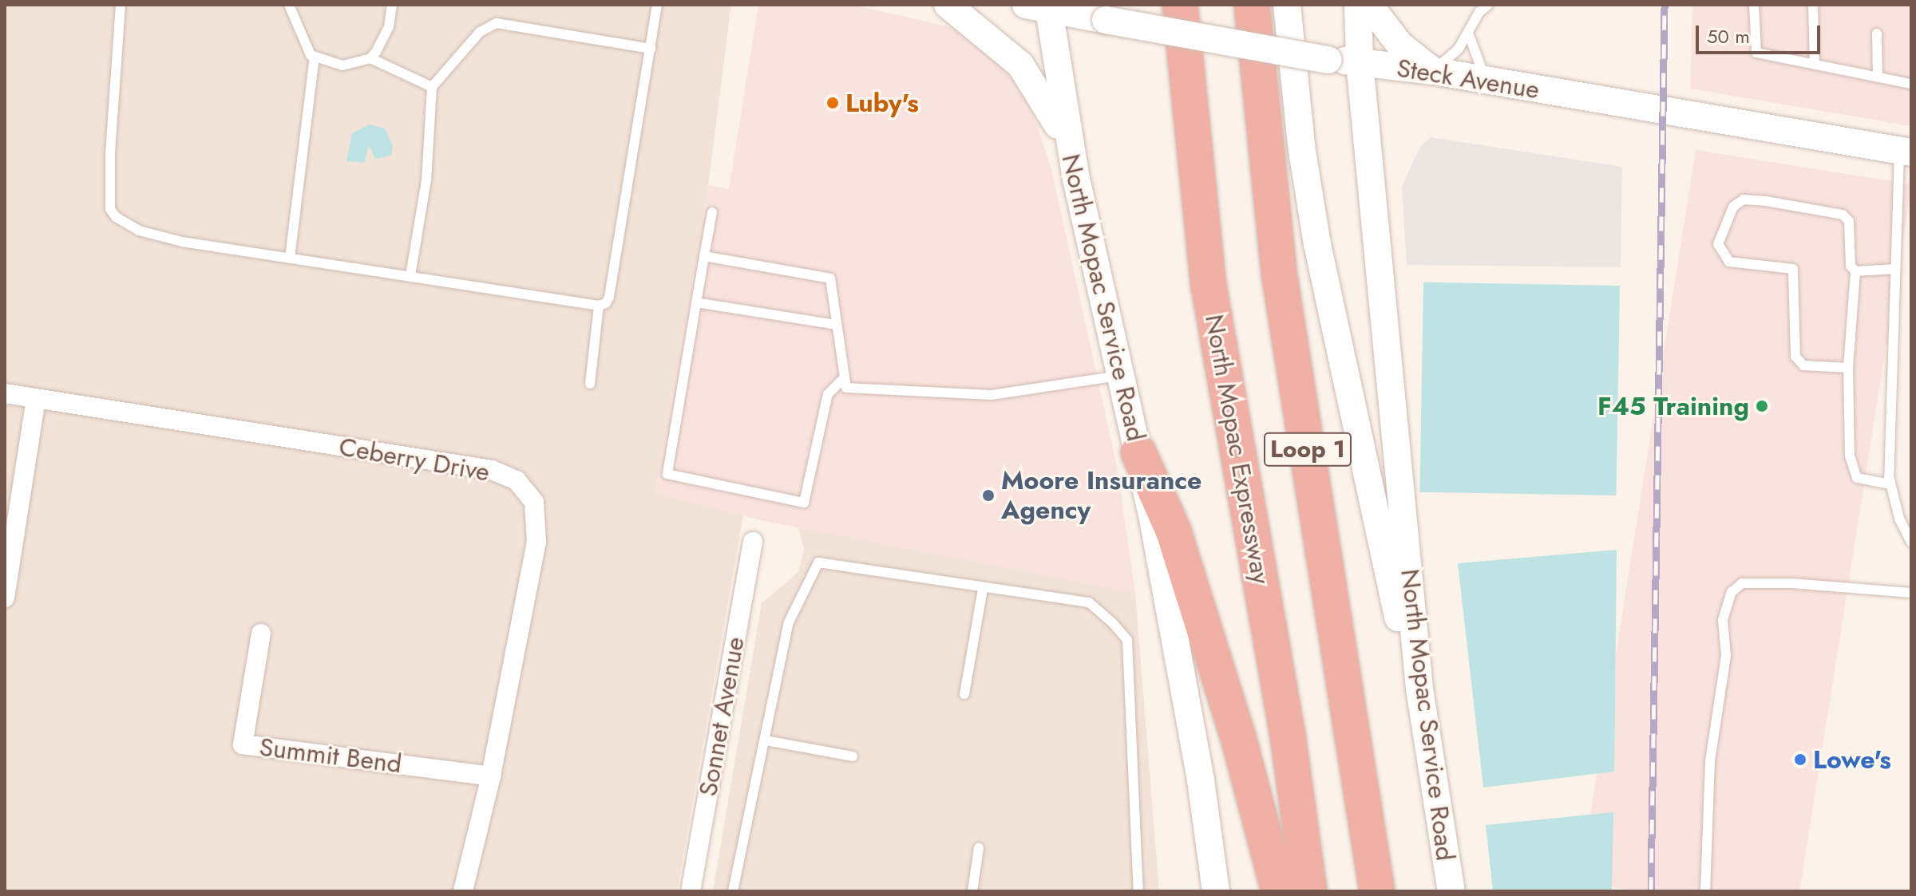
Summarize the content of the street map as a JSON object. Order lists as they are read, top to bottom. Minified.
{"streets":{"highway":["North Mopac Expressway","Loop 1"],"main road":["Steck Avenue","North Mopac Service Road"],"street":["Ceberry Drive","Sonnet Avenue","Summit Bend"]},"crossings":[["Steck Avenue","North Mopac Service Road"],["Ceberry Drive","Summit Bend"]],"places":["Luby's","F45 Training","Moore Insurance Agency","Lowe's"],"scale_bar":"50 m"}
